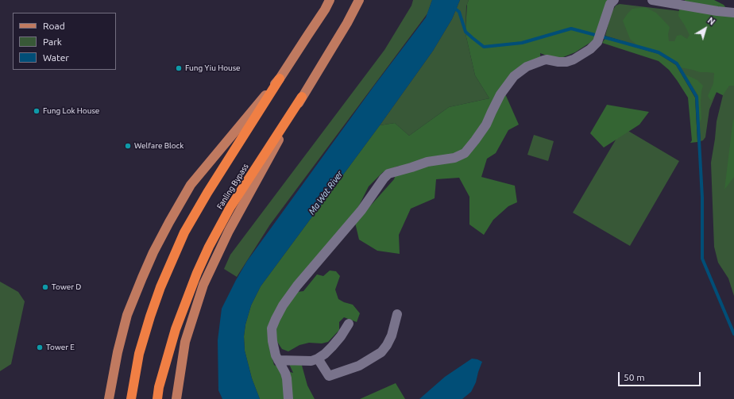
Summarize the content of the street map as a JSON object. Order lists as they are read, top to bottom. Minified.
{"streets":{"highway":["Fanling Bypass"]},"water":["Ma Wat River"],"places":["Fung Yiu House","Fung Lok House","Welfare Block","Tower D","Tower E"],"legend":["Road","Park","Water"],"scale_bar":"50 m","north":"top right"}
